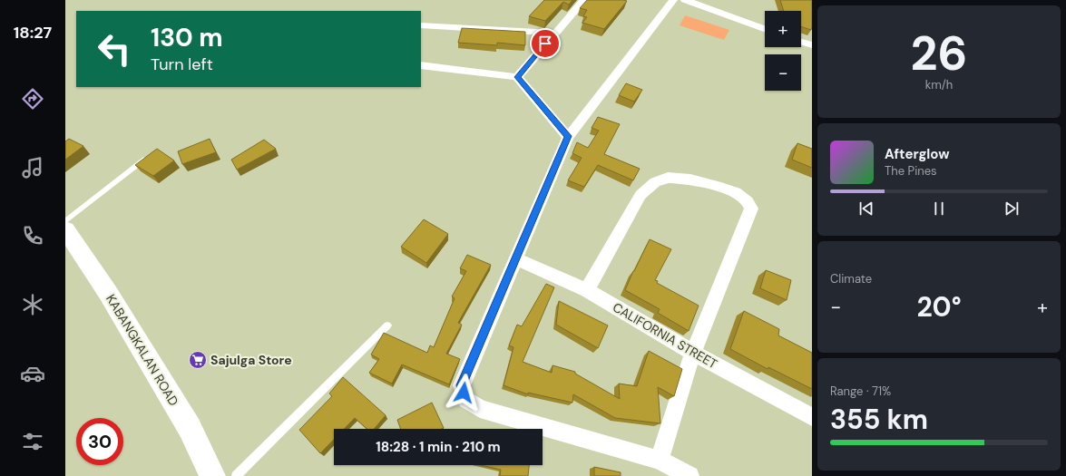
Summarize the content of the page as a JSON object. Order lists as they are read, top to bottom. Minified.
{"streets":{"main road":["KABANGKALAN ROAD"],"street":["CALIFORNIA STREET"]},"places":{"supermarket":["Sajulga Store"]},"page":{"tabs":"18:27","tile":[["26","km/h"],"Climate",["Range · 71%","355 km"]],"map_buttons":["+","−"],"turn":["130 m","Turn left"],"song":["Afterglow","The Pines"],"heat":["−","20°","+"],"limit":"30","trip":"18:28 · 1 min · 210 m"}}
